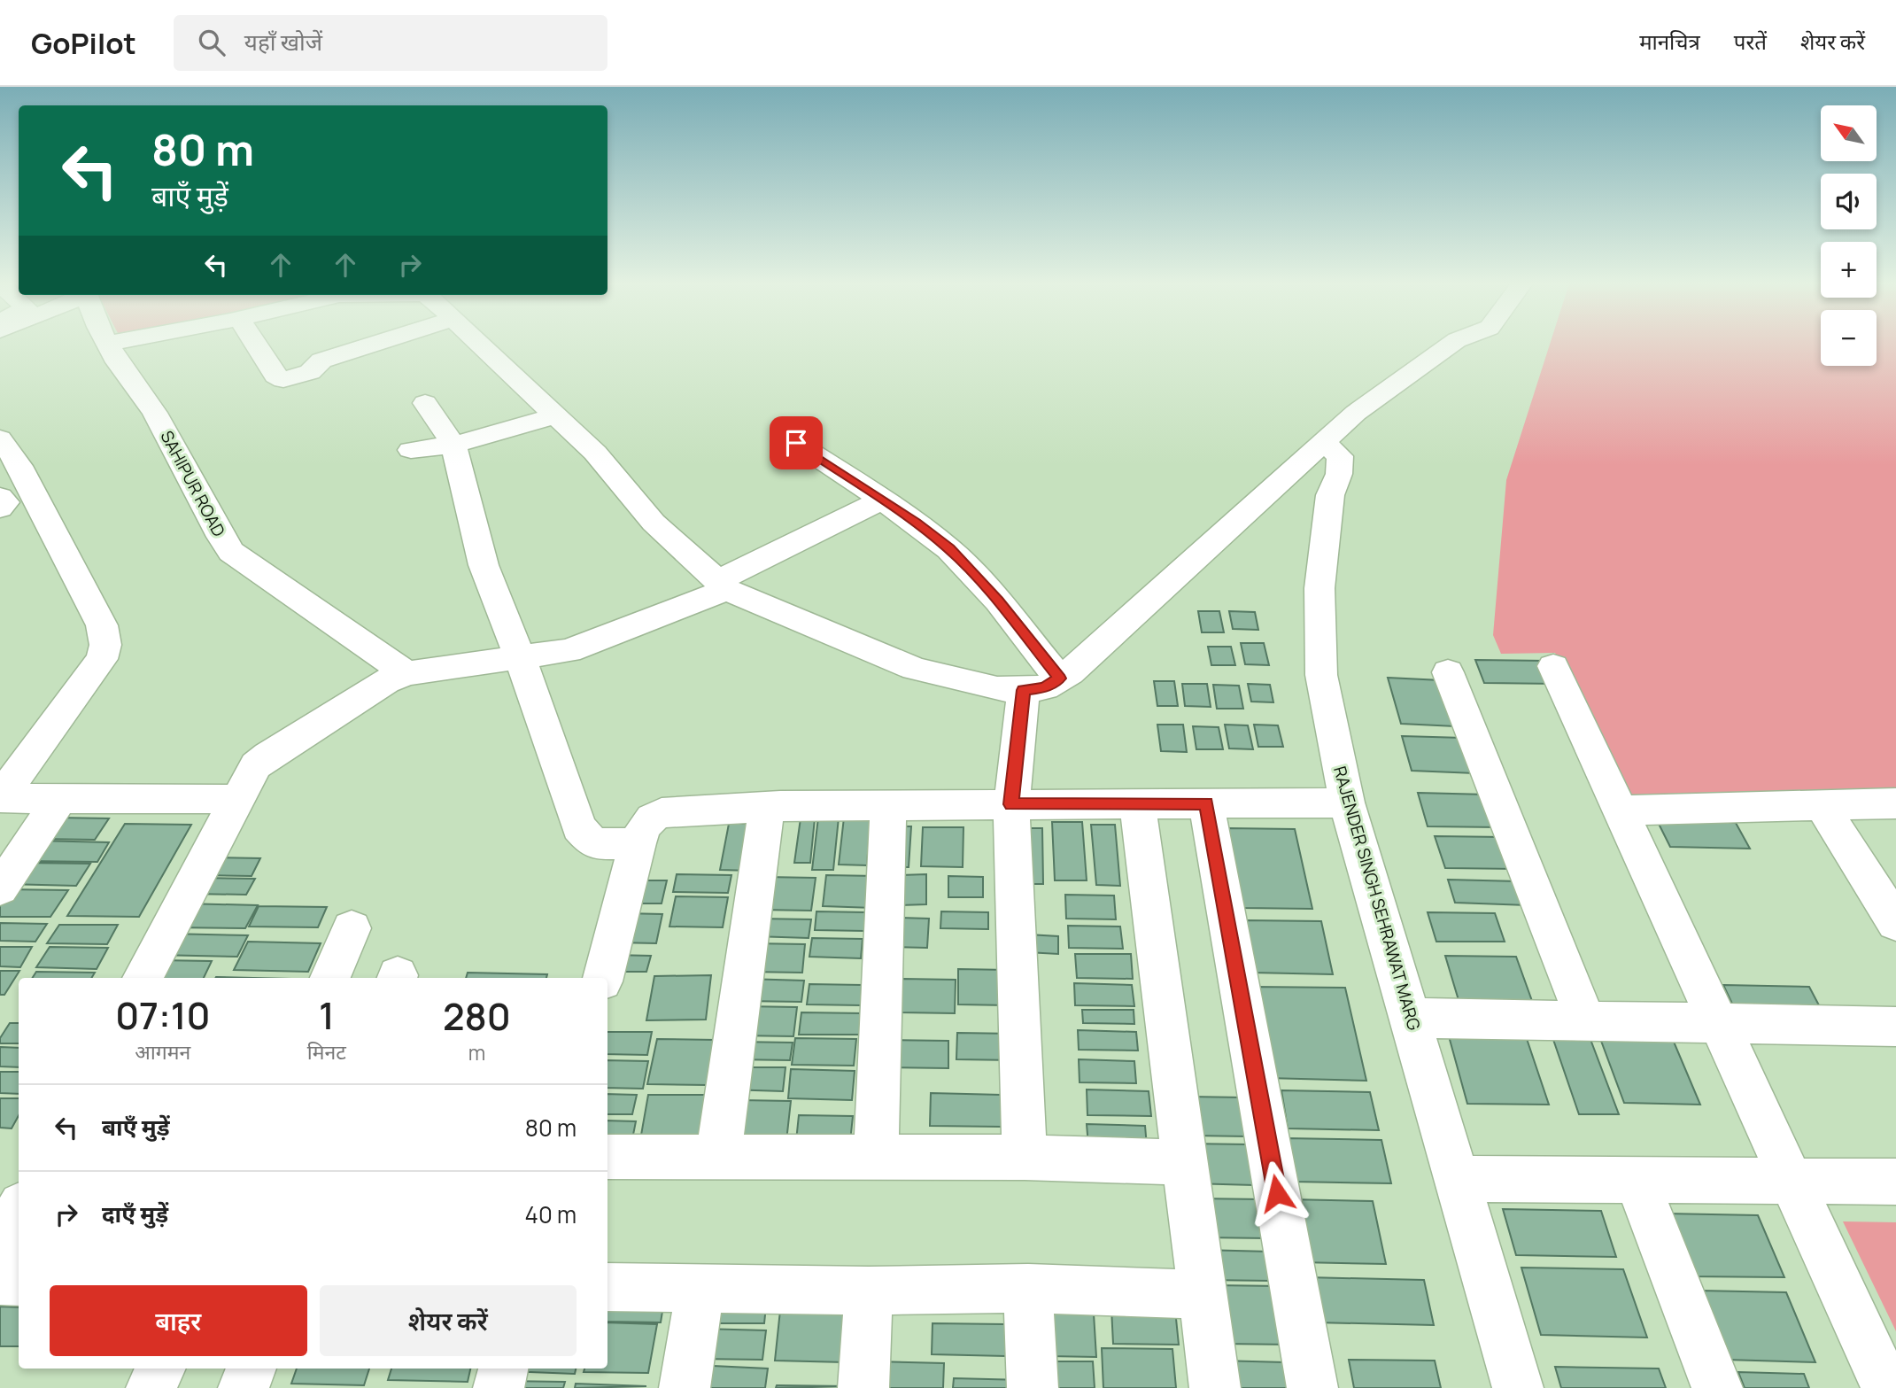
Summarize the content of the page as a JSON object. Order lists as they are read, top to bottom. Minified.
{"streets":{"street":["SAHIPUR ROAD","RAJENDER SINGH SEHRAWAT MARG"]},"north":"top left","page":{"header":"GoPilot","search":"यहाँ खोजें","nav":["मानचित्र","परतें","शेयर करें"],"map_buttons":["+","−"],"turn":["80 m","बाएँ मुड़ें"],"eta":["07:10","आगमन","1","मिनट","280","m"],"list":[{"name":"बाएँ मुड़ें","value":"80 m"},{"name":"दाएँ मुड़ें","value":"40 m"}],"buttons":["बाहर","शेयर करें"]}}
